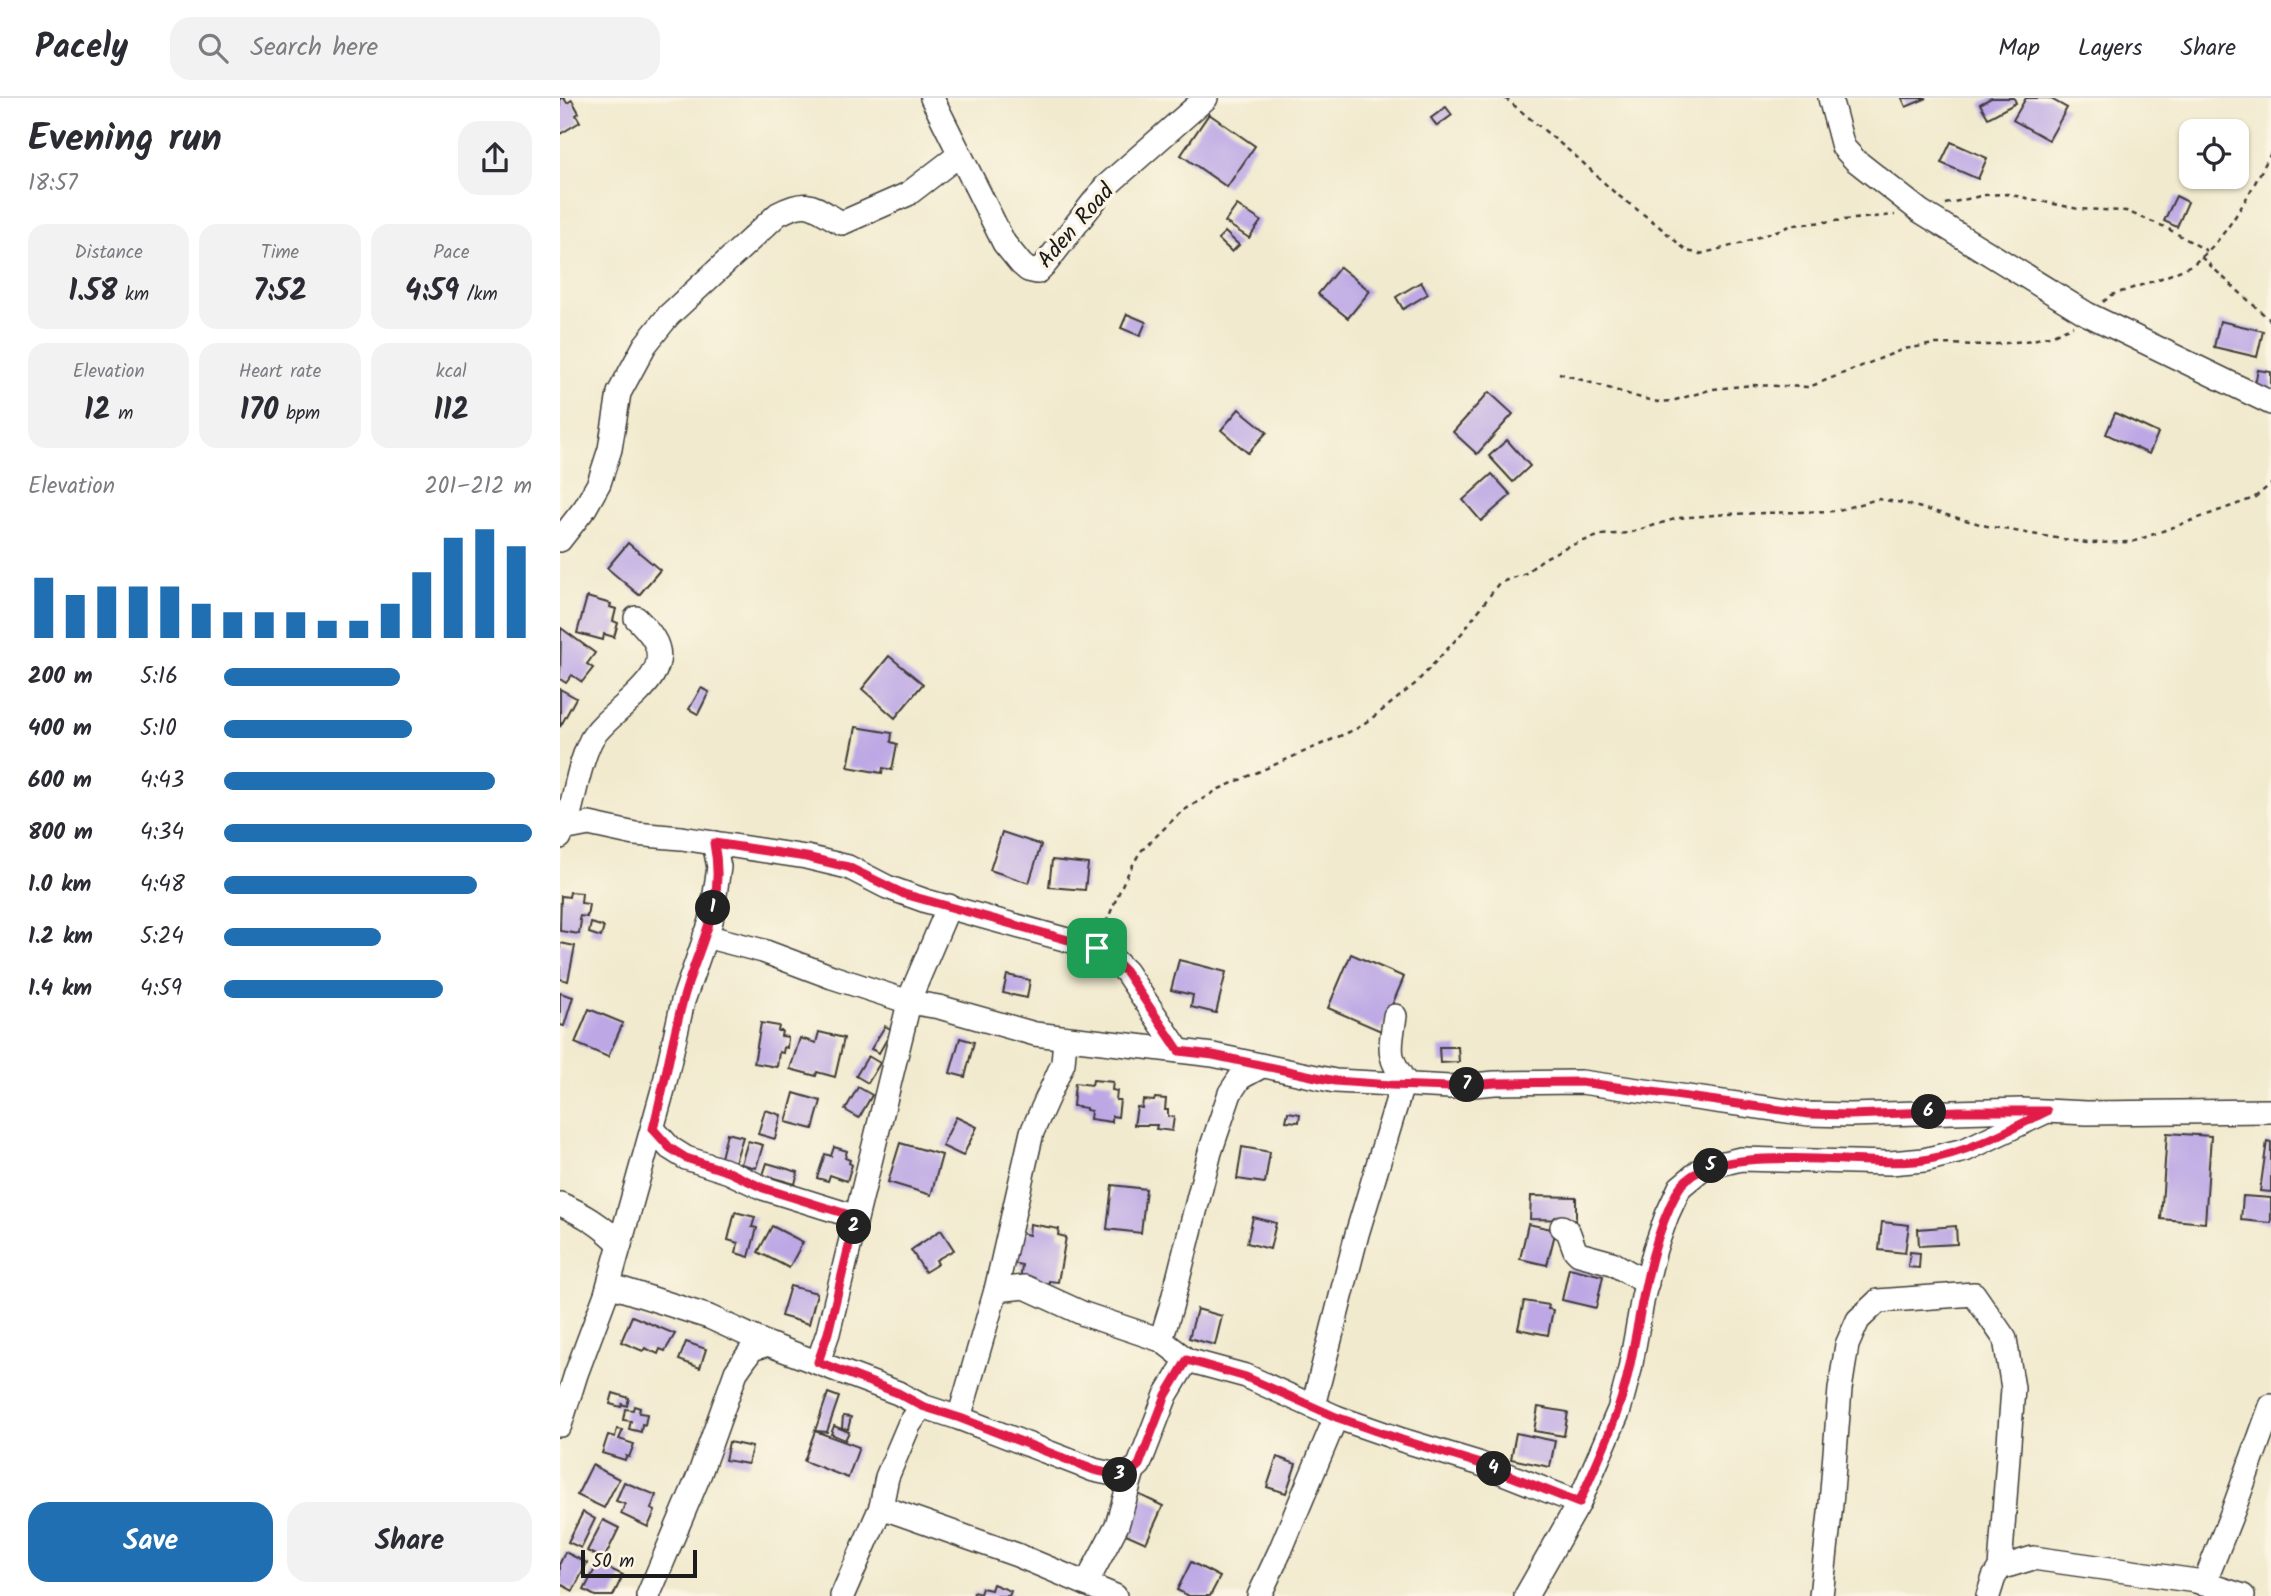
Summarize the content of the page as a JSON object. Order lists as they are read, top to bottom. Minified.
{"streets":{"street":["Aden Road"]},"scale_bar":"50 m","page":{"header":"Pacely","search":"Search here","nav":["Map","Layers","Share"],"heading":["Evening run","18:57"],"stats":[["Distance","1.58 km"],["Time","7:52"],["Pace","4:59 /km"],["Elevation","12 m"],["Heart rate","170 bpm"],["kcal","112"]],"chart":["Elevation","201–212 m"],"list":[{"name":"200 m","note":"5:16"},{"name":"400 m","note":"5:10"},{"name":"600 m","note":"4:43"},{"name":"800 m","note":"4:34"},{"name":"1.0 km","note":"4:48"},{"name":"1.2 km","note":"5:24"},{"name":"1.4 km","note":"4:59"}],"pins":["1","7","6","5","2","4","3"],"buttons":["Save","Share"],"scale":"50 m"}}
